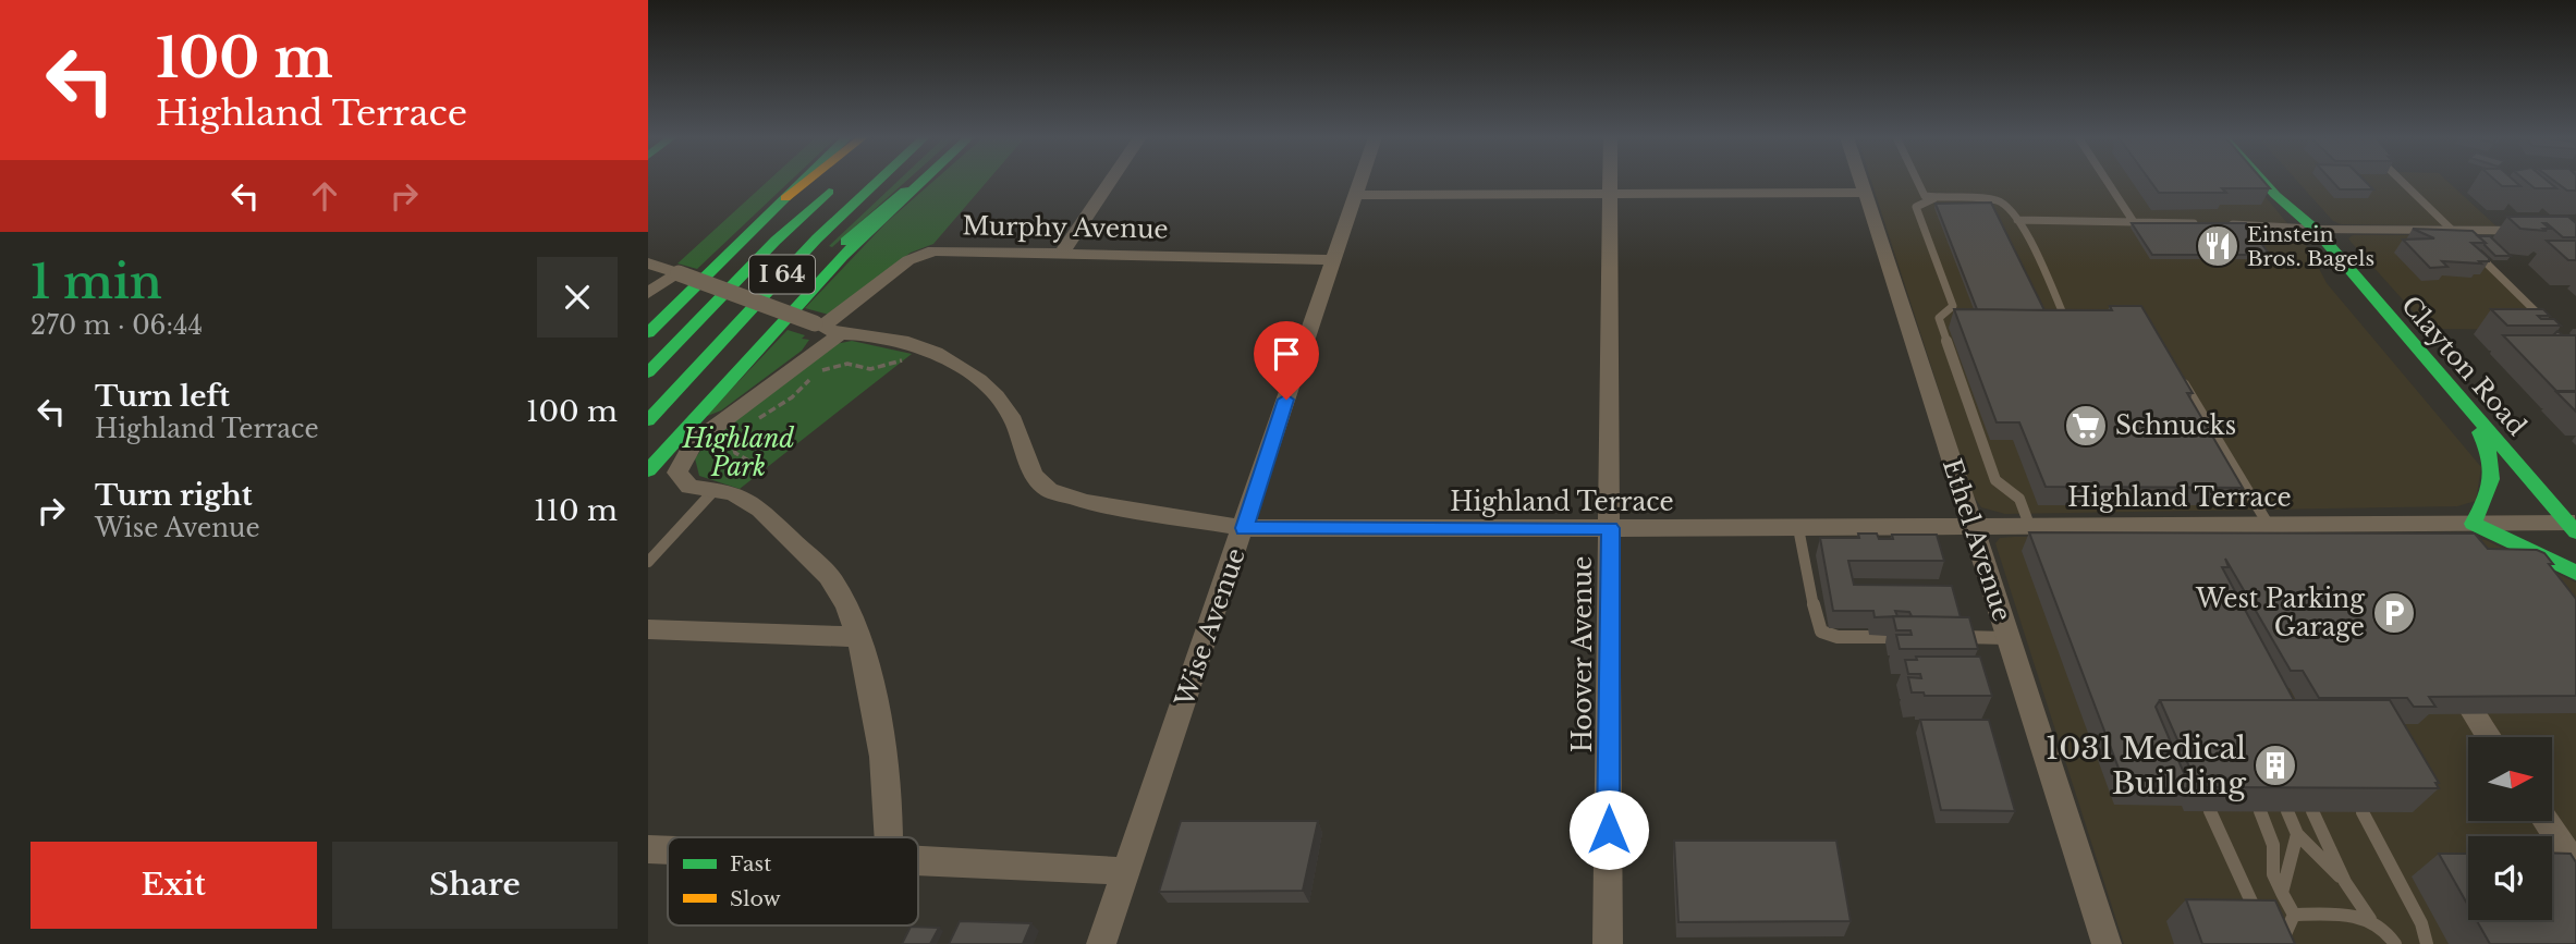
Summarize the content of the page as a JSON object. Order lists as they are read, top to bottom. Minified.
{"streets":{"main road":["I 64","Clayton Road"],"street":["Murphy Avenue","Highland Terrace","Ethel Avenue","Wise Avenue","Hoover Avenue"]},"crossings":[["Murphy Avenue","Highland Terrace"],["Murphy Avenue","Wise Avenue"],["Clayton Road","Highland Terrace"],["Highland Terrace","Ethel Avenue"],["Highland Terrace","Wise Avenue"],["Highland Terrace","Hoover Avenue"]],"parks":["Highland Park"],"places":{"restaurant":["Einstein Bros. Bagels"],"supermarket":["Schnucks"],"parking":["West Parking Garage"],"building":["1031 Medical Building"]},"legend":["Fast","Slow"],"north":"right","page":{"turn":["100 m","Highland Terrace"],"heading":["1 min","270 m · 06:44"],"list":[{"name":"Turn left","note":"Highland Terrace","value":"100 m"},{"name":"Turn right","note":"Wise Avenue","value":"110 m"}],"buttons":["Exit","Share"]}}
